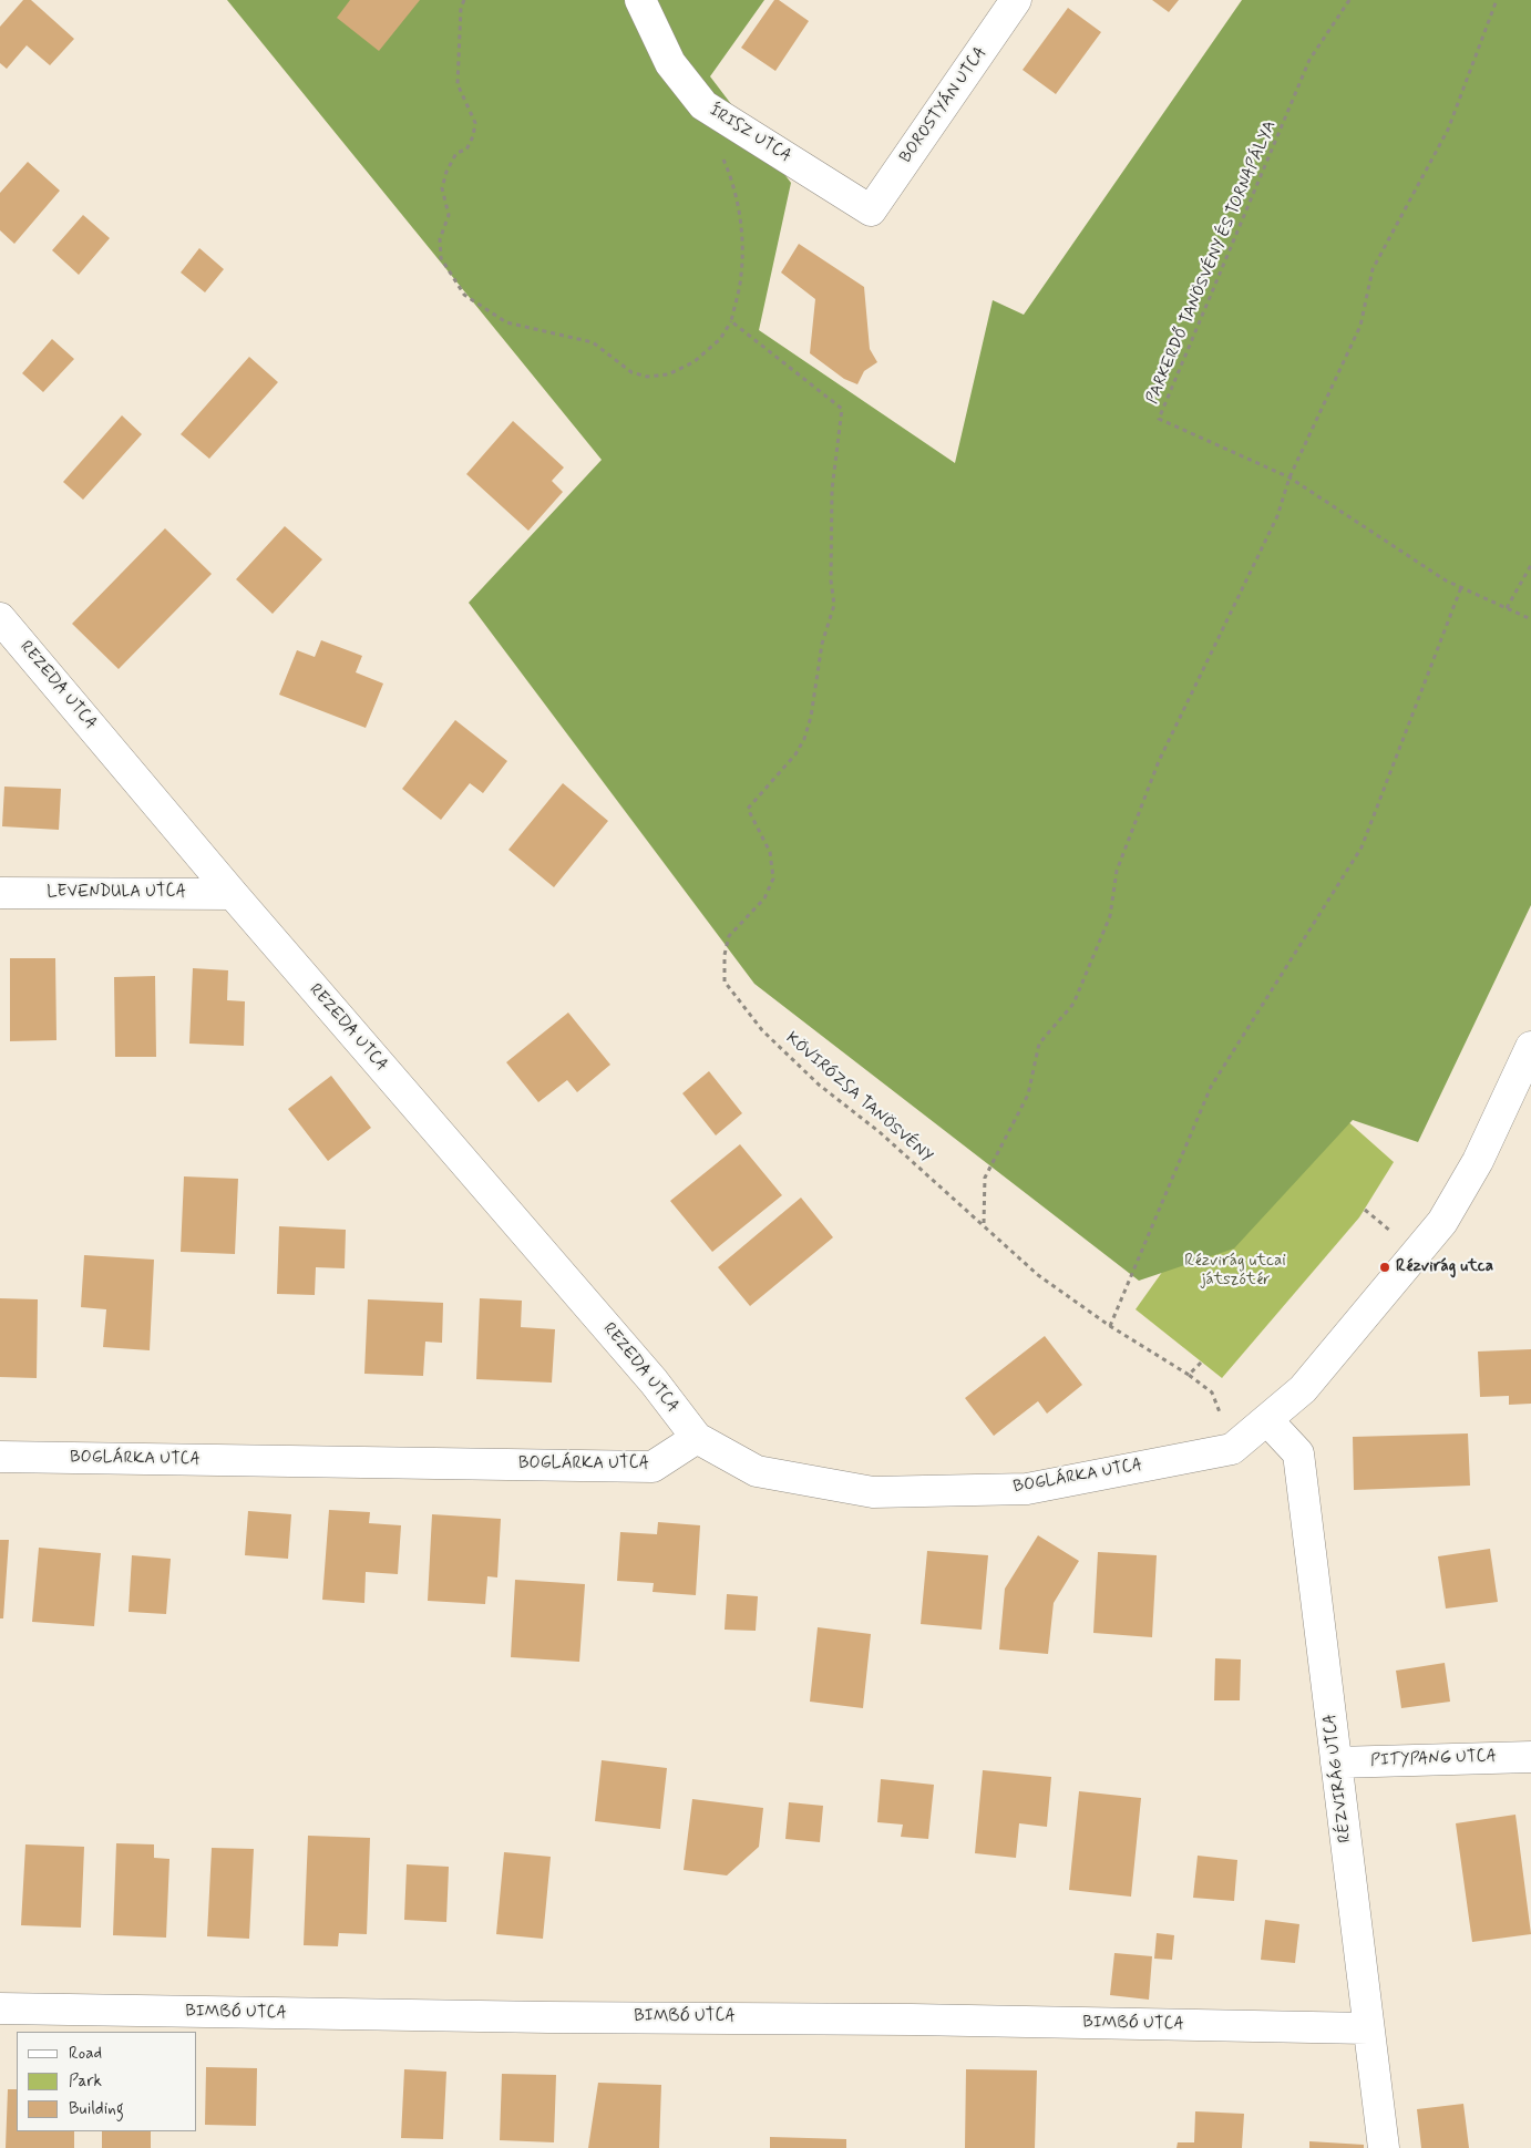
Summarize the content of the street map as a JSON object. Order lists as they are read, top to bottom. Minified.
{"streets":{"street":["BOROSTYÁN UTCA","ÍRISZ UTCA","REZEDA UTCA","LEVENDULA UTCA","BOGLÁRKA UTCA","PITYPANG UTCA","RÉZVIRÁG UTCA","BIMBÓ UTCA"],"path":["PARKERDŐ TANÖSVÉNY ÉS TORNAPÁLYA","KÖVIRÓZSA TANÖSVÉNY"]},"crossings":[["BOROSTYÁN UTCA","ÍRISZ UTCA"],["REZEDA UTCA","LEVENDULA UTCA"],["REZEDA UTCA","BOGLÁRKA UTCA"],["KÖVIRÓZSA TANÖSVÉNY","BOGLÁRKA UTCA"],["BOGLÁRKA UTCA","RÉZVIRÁG UTCA"],["PITYPANG UTCA","RÉZVIRÁG UTCA"],["RÉZVIRÁG UTCA","BIMBÓ UTCA"]],"parks":["Rézvirág utcai játszótér"],"places":["Rézvirág utca"],"legend":["Road","Park","Building"]}
